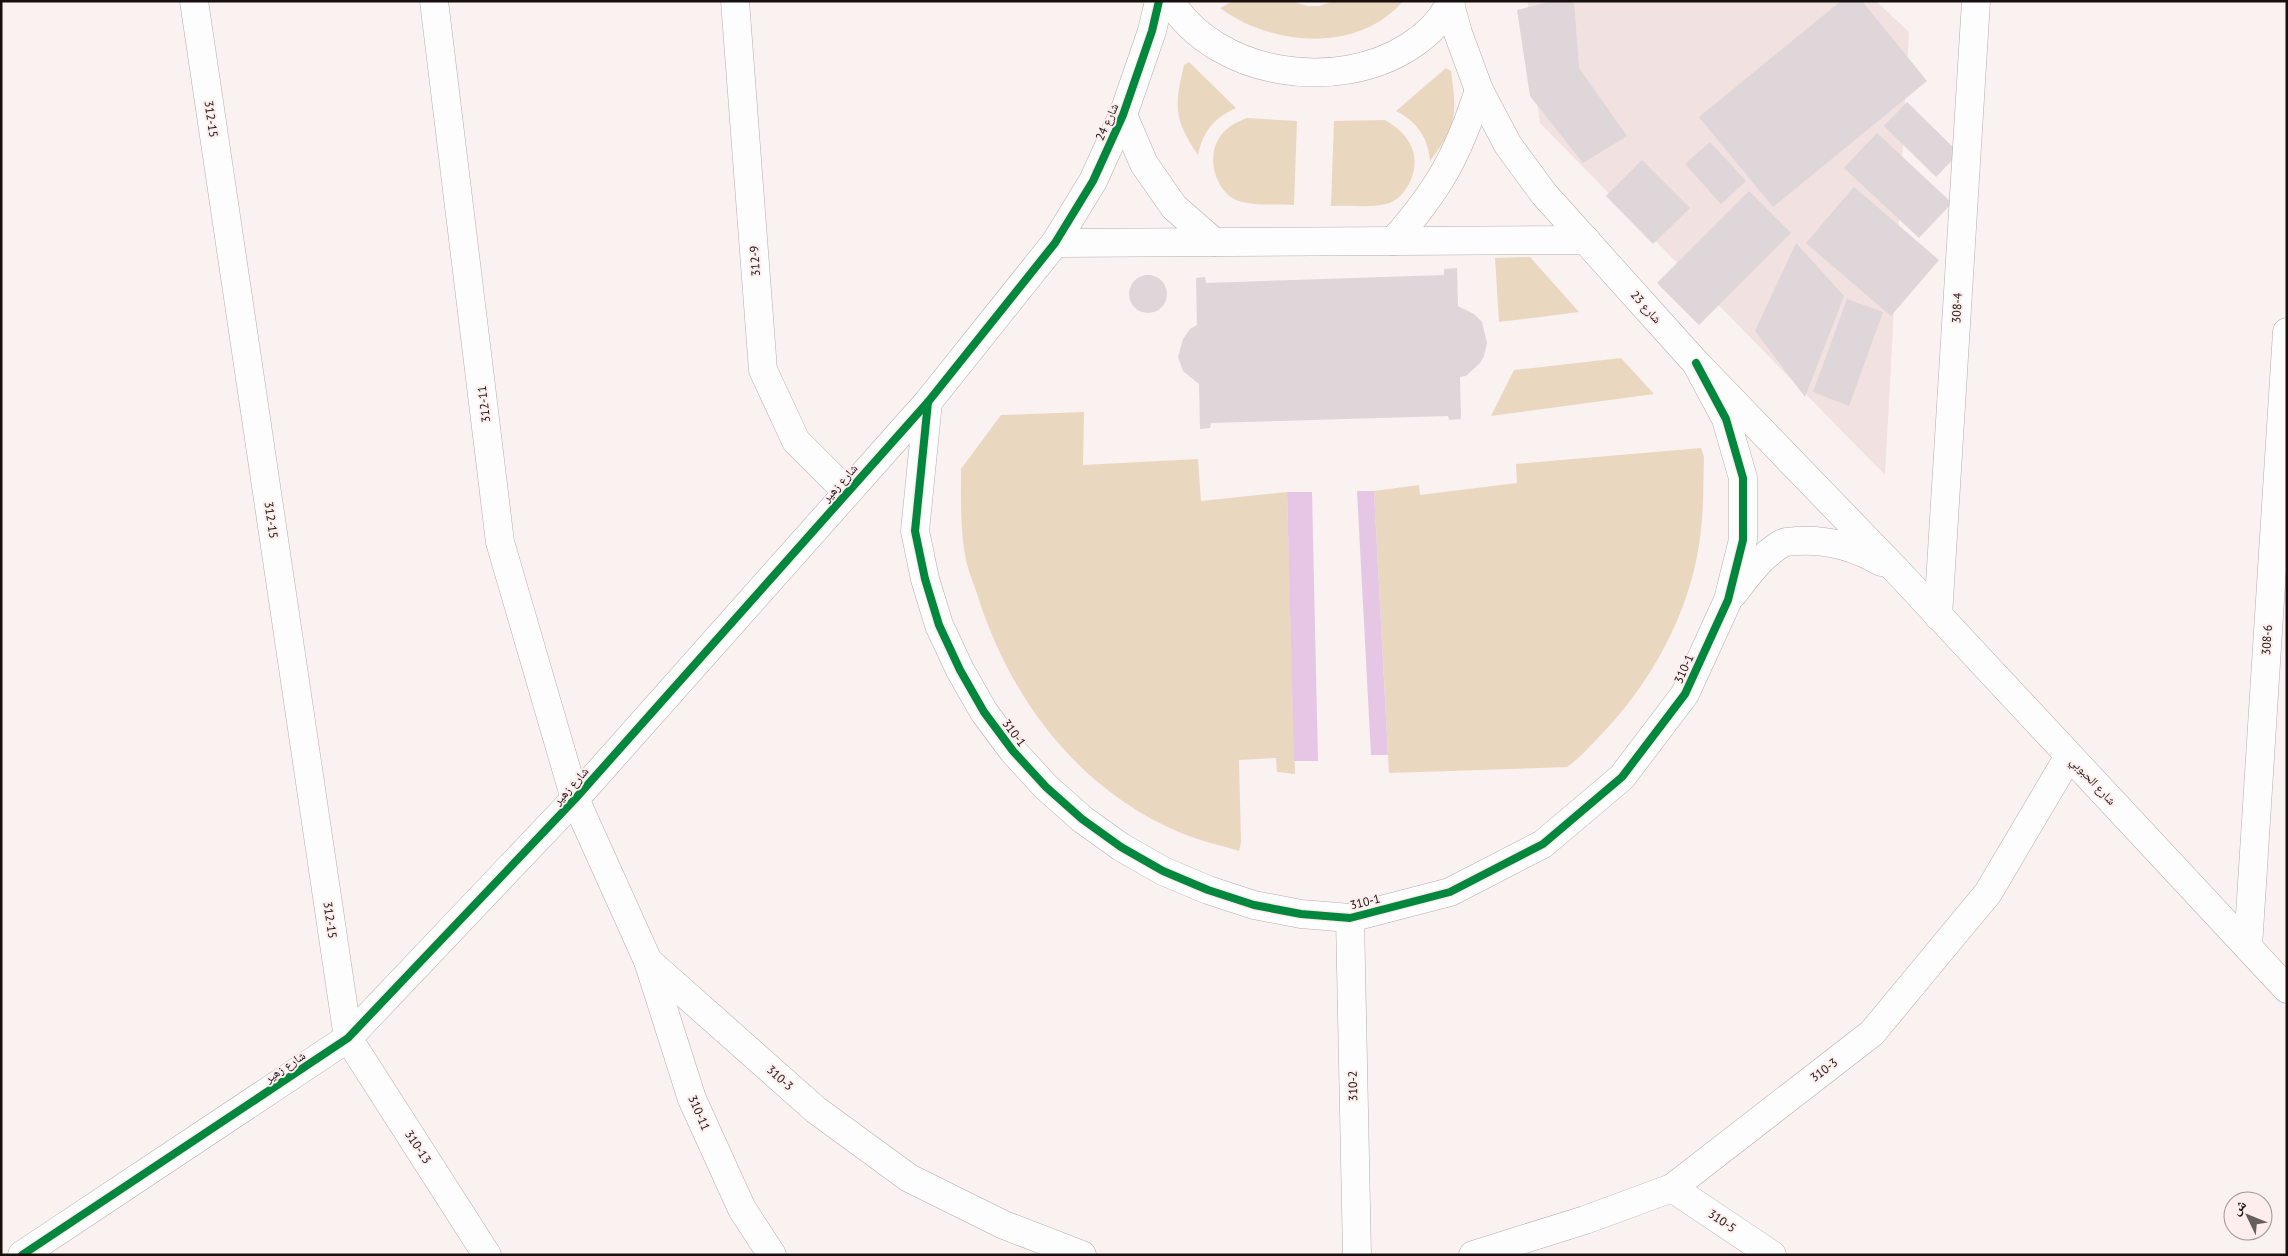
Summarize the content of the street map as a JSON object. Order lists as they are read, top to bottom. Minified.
{"streets":{"street":["312-15","شارع 24","312-9","شارع 23","308-4","312-11","شارع زهير","308-6","310-1","شارع الحبوبي","310-3","310-2","310-11","310-13","310-5"]},"crossings":[["312-15","شارع زهير"],["312-15","310-13"],["شارع 24","شارع زهير"],["312-9","شارع زهير"],["شارع 23","310-1"],["شارع 23","شارع الحبوبي"],["308-4","شارع الحبوبي"],["312-11","شارع زهير"],["312-11","310-3"],["شارع زهير","310-1"],["شارع زهير","310-3"],["شارع زهير","310-13"],["308-6","شارع الحبوبي"],["310-1","310-2"],["شارع الحبوبي","310-3"],["310-3","310-11"],["310-3","310-5"]],"north":"top left"}
